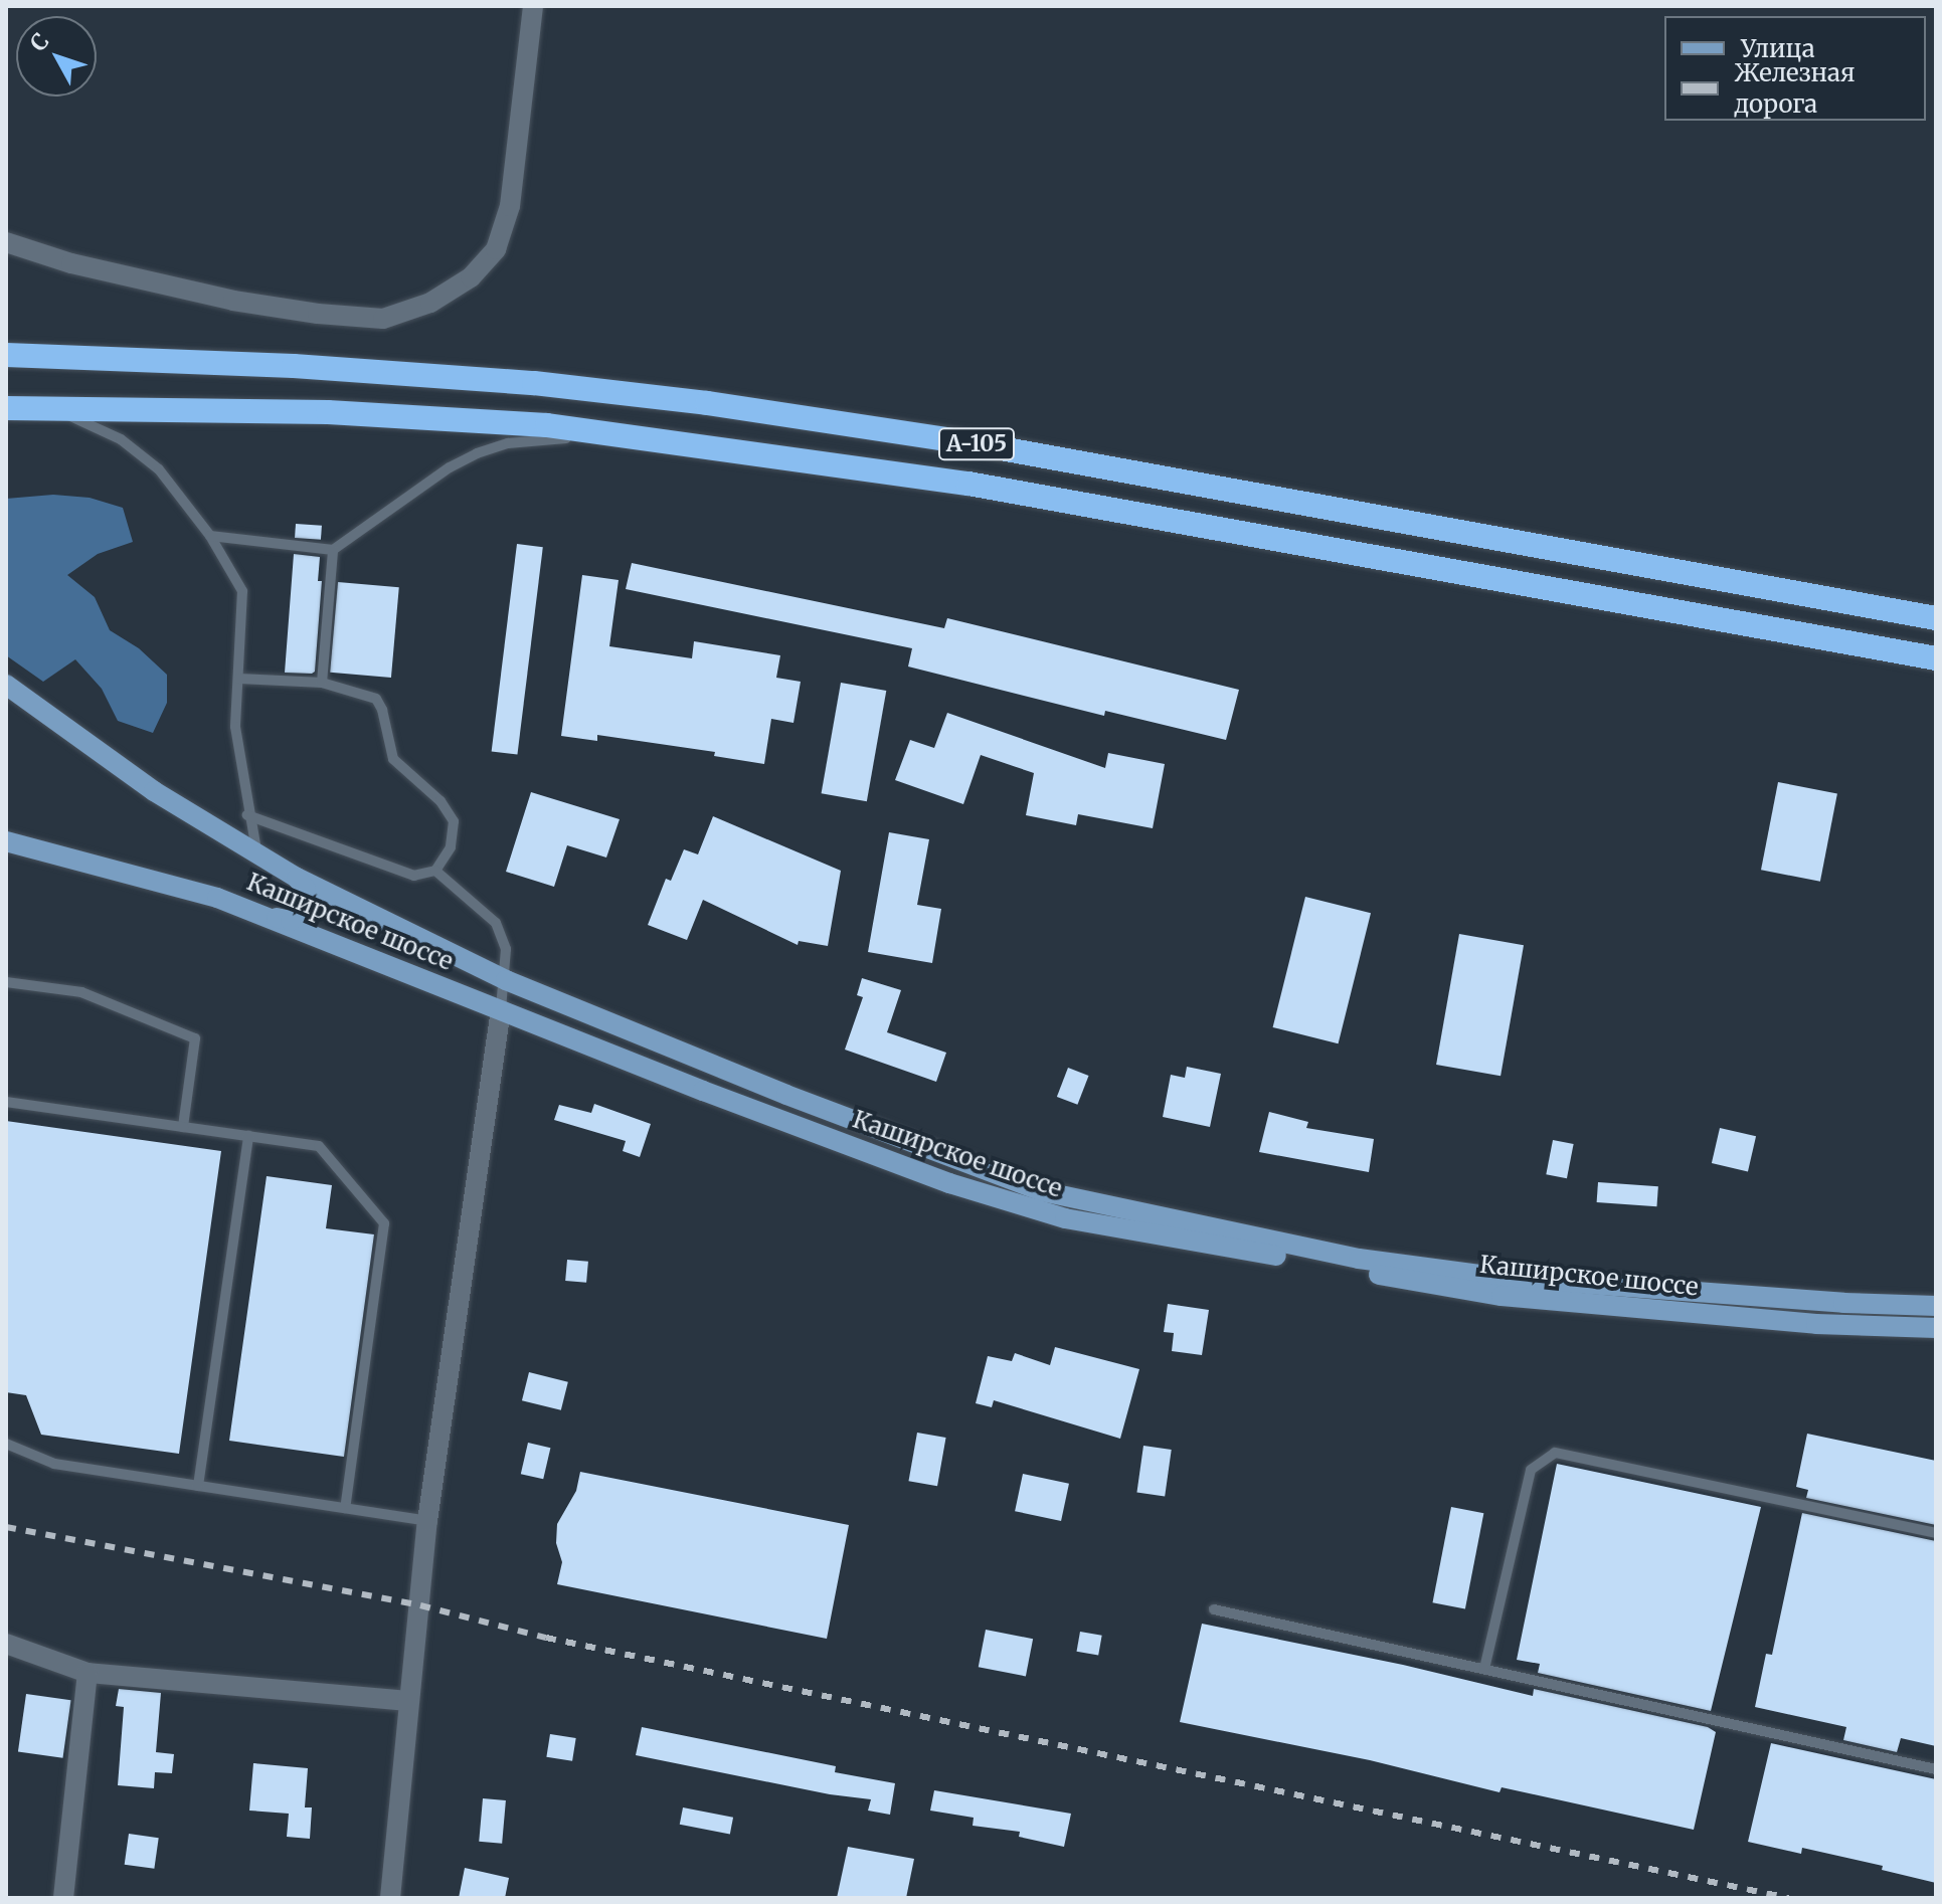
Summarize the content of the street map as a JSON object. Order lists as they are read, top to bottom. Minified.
{"streets":{"highway":["А-105"],"main road":["Каширское шоссе"]},"legend":["Улица","Железная дорога"],"north":"top left"}
